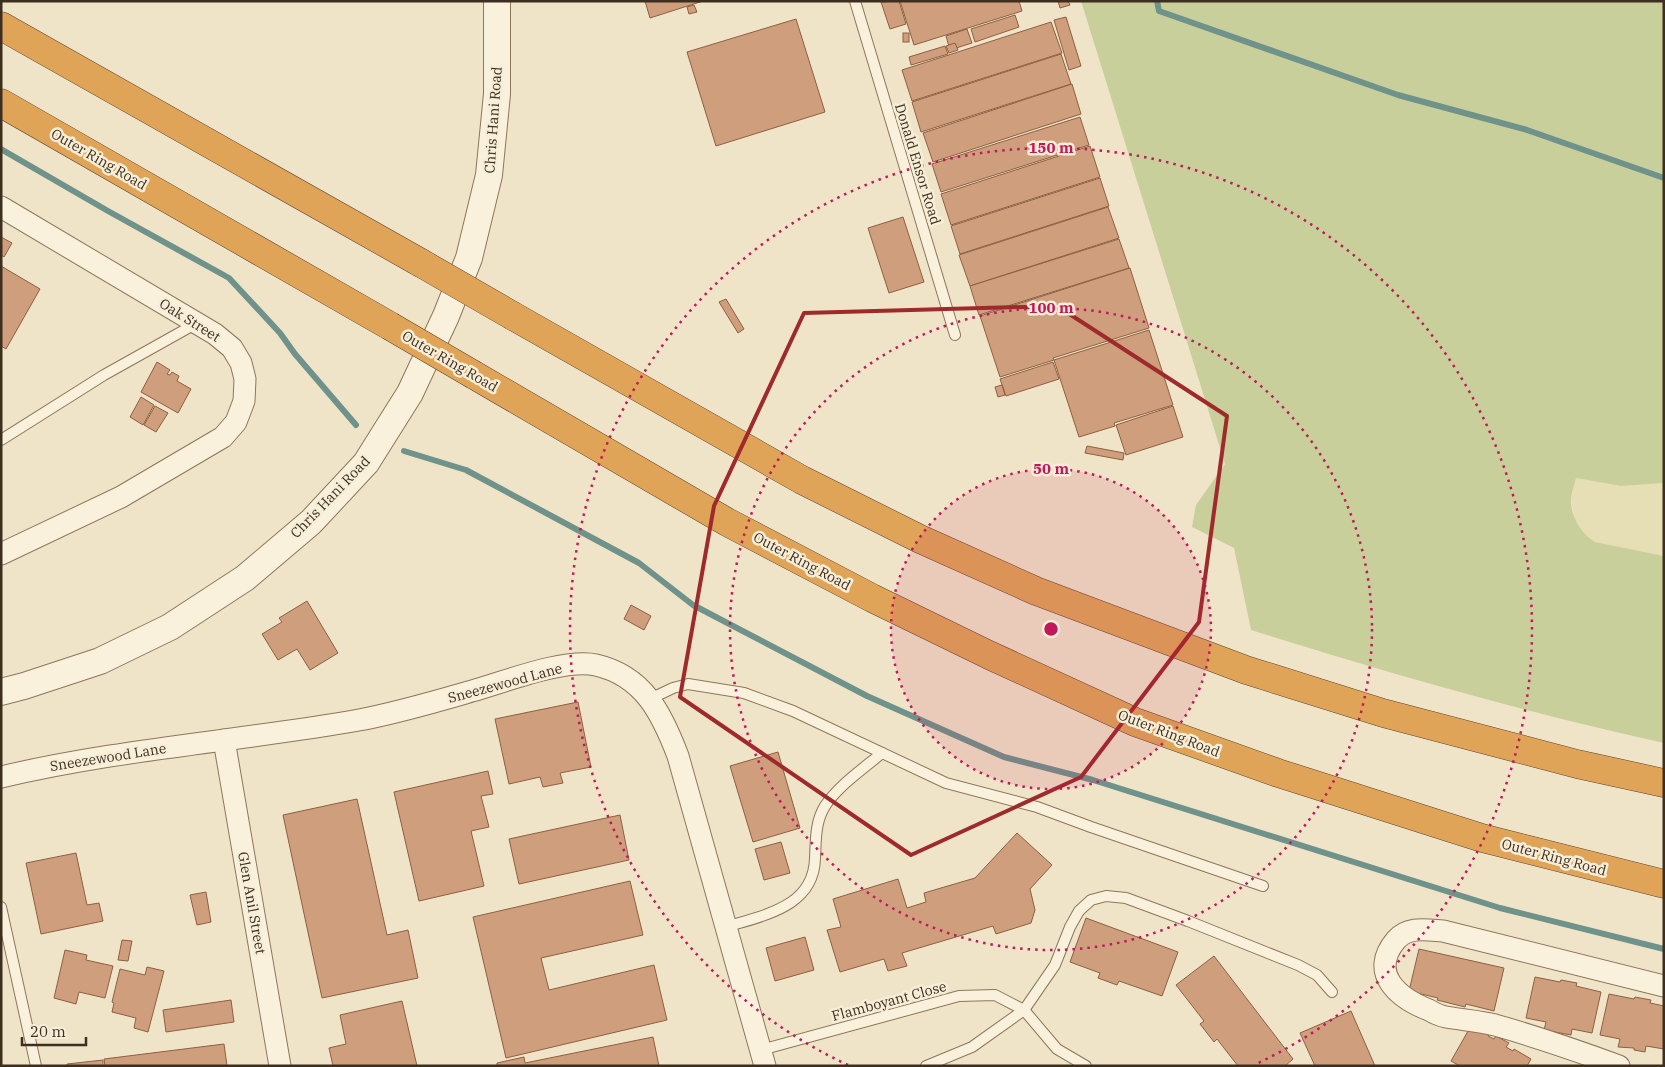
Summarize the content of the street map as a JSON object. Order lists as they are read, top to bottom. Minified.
{"streets":{"highway":["Outer Ring Road"],"street":["Chris Hani Road","Oak Street","Sneezewood Lane","Glen Anil Street"],"lane":["Donald Ensor Road","Flamboyant Close"]},"crossings":[["Sneezewood Lane","Glen Anil Street"],["Sneezewood Lane","Flamboyant Close"]],"scale_bar":"20 m","rings":["150 m","100 m","50 m"]}
